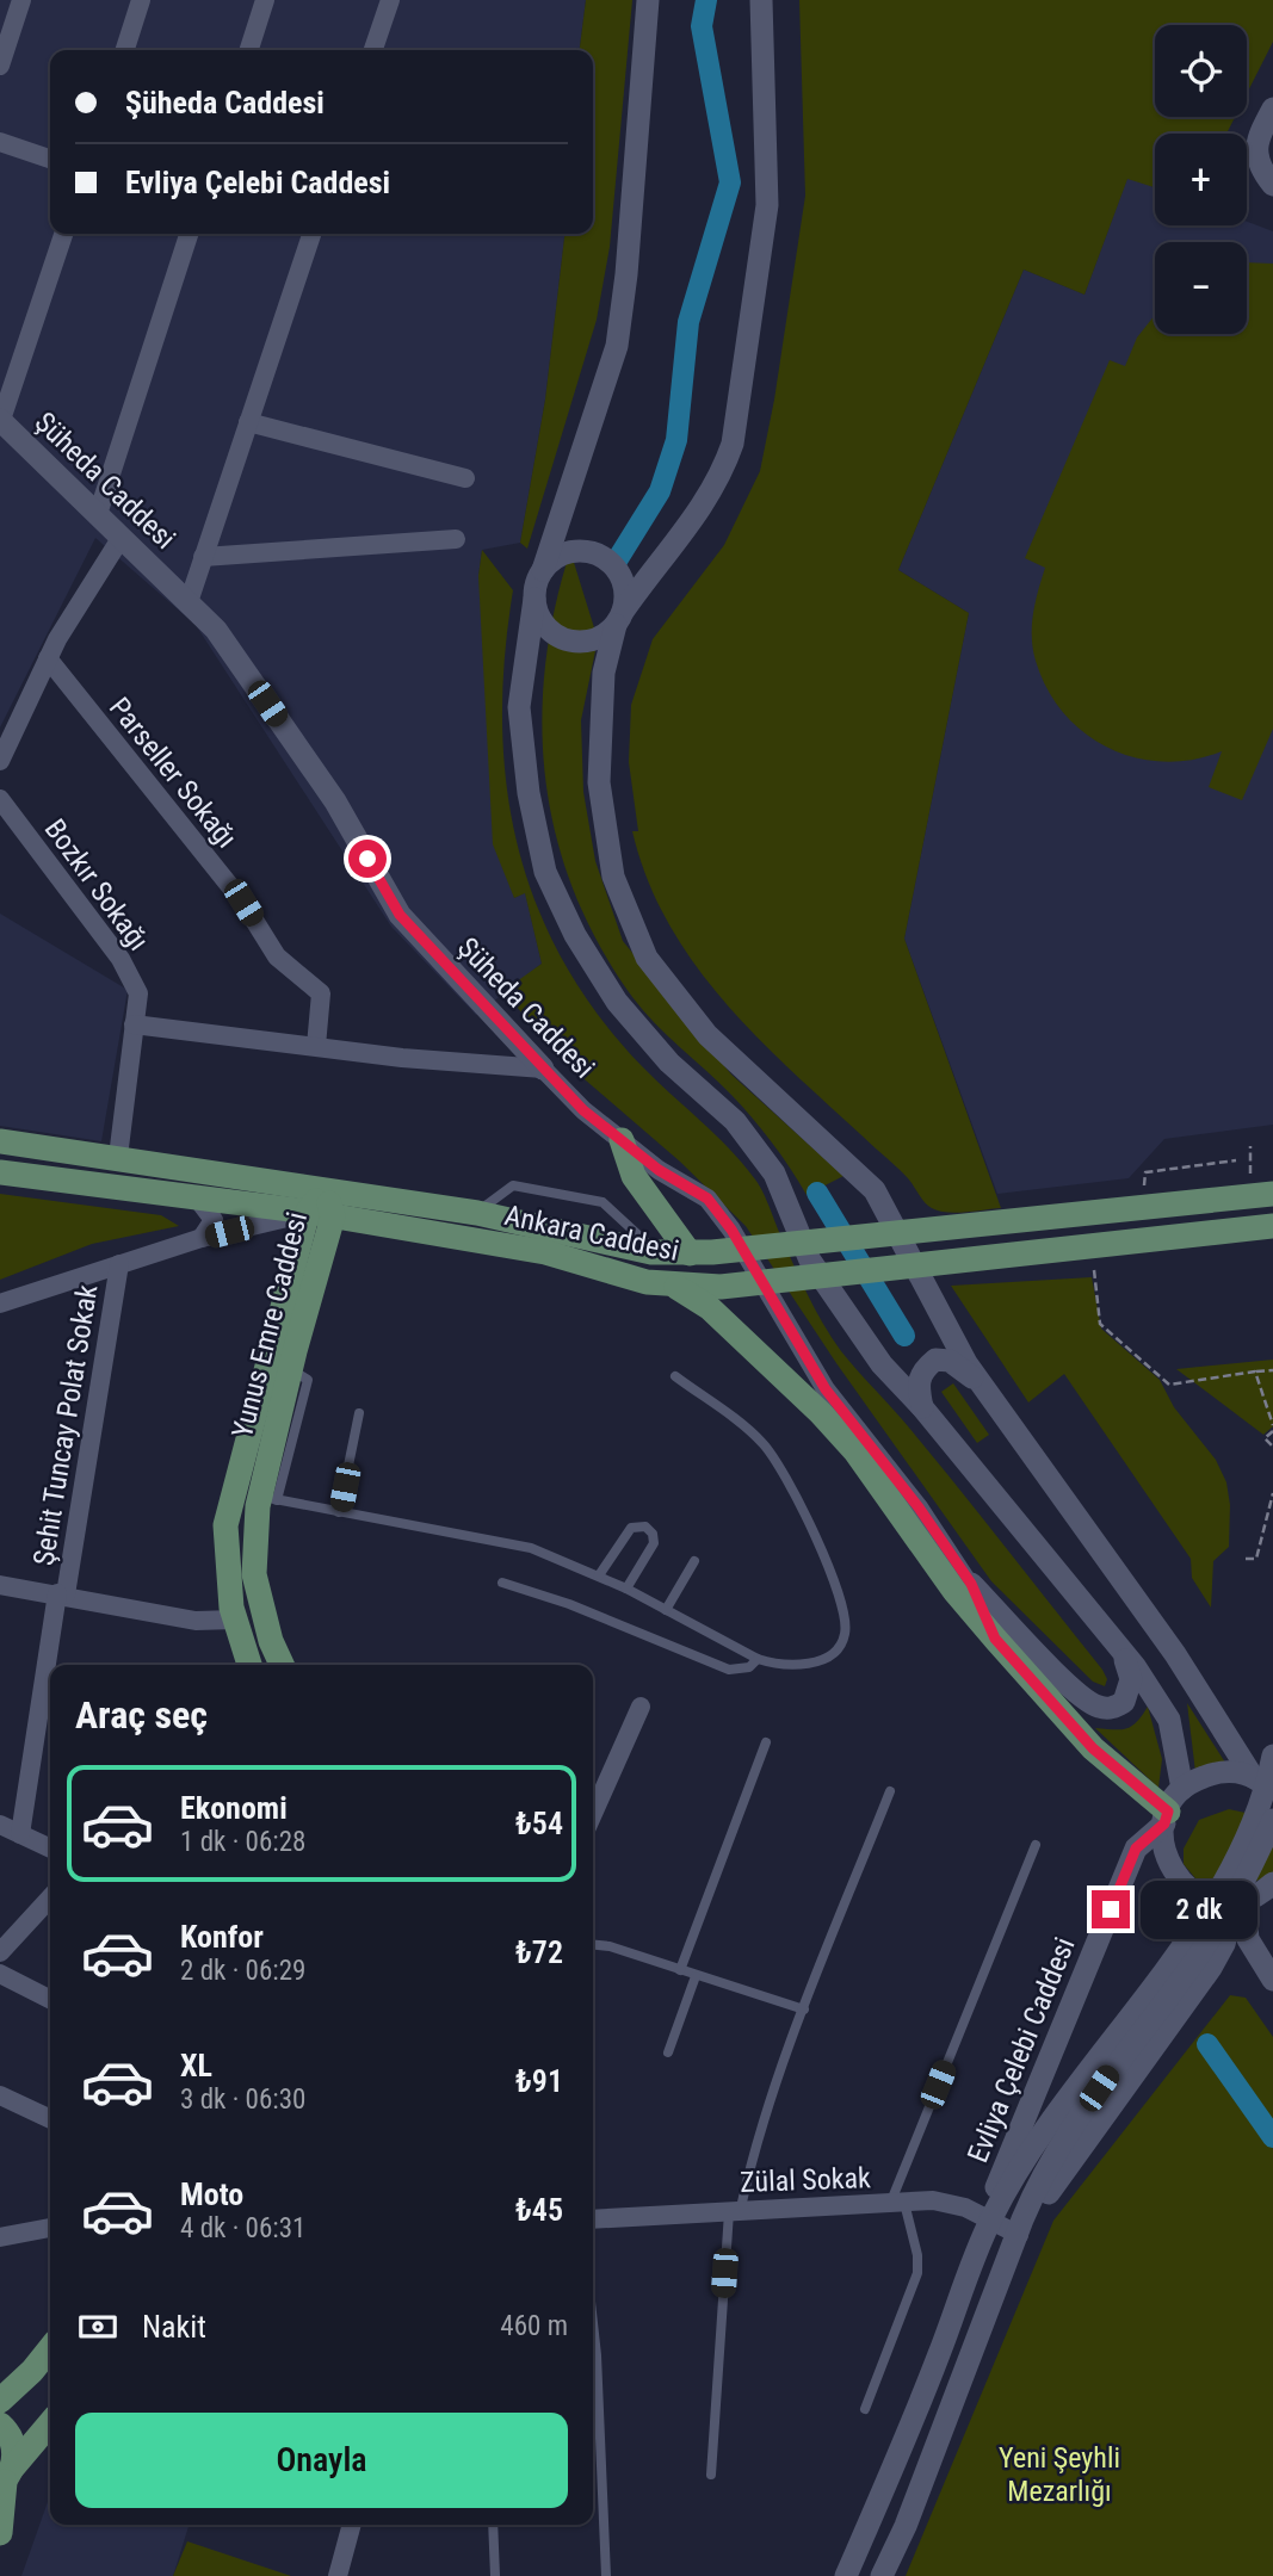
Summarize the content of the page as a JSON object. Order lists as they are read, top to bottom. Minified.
{"streets":{"main road":["Ankara Caddesi","Yunus Emre Caddesi"],"street":["Şüheda Caddesi","Parseller Sokağı","Bozkır Sokağı","Şehit Tuncay Polat Sokak","Evliya Çelebi Caddesi","Zülal Sokak"]},"crossings":[["Bozkır Sokağı","Ankara Caddesi"],["Ankara Caddesi","Yunus Emre Caddesi"],["Evliya Çelebi Caddesi","Zülal Sokak"]],"parks":["Yeni Şeyhli Mezarlığı"],"page":{"map_buttons":["+","−"],"banner":["Şüheda Caddesi","Evliya Çelebi Caddesi"],"heading":"Araç seç","list":[{"name":"Ekonomi","note":"1 dk · 06:28","value":"₺54"},{"name":"Konfor","note":"2 dk · 06:29","value":"₺72"},{"name":"XL","note":"3 dk · 06:30","value":"₺91"},{"name":"Moto","note":"4 dk · 06:31","value":"₺45"}],"bubble":"2 dk","pay":["Nakit","460 m"],"buttons":"Onayla"}}
